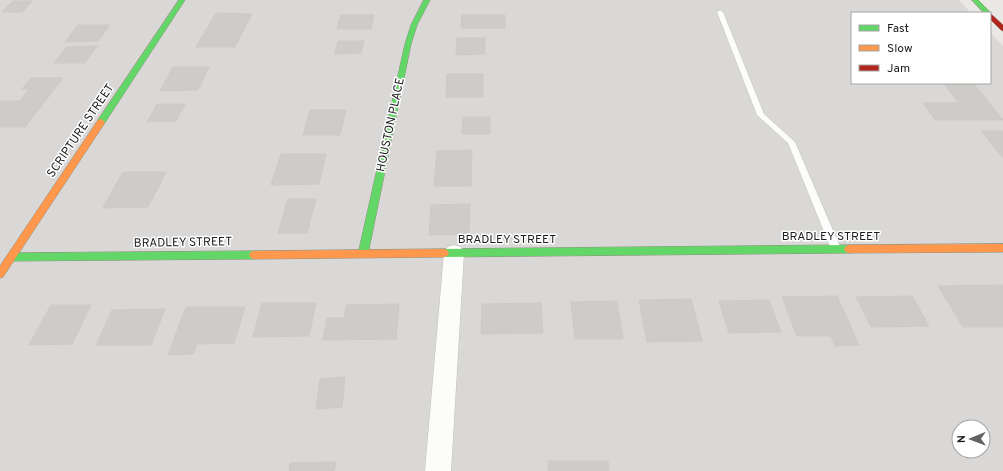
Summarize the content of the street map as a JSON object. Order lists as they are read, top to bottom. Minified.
{"streets":{"street":["HOUSTON PLACE","SCRIPTURE STREET","BRADLEY STREET"]},"crossings":[["HOUSTON PLACE","BRADLEY STREET"],["SCRIPTURE STREET","BRADLEY STREET"]],"legend":["Fast","Slow","Jam"],"north":"left"}
